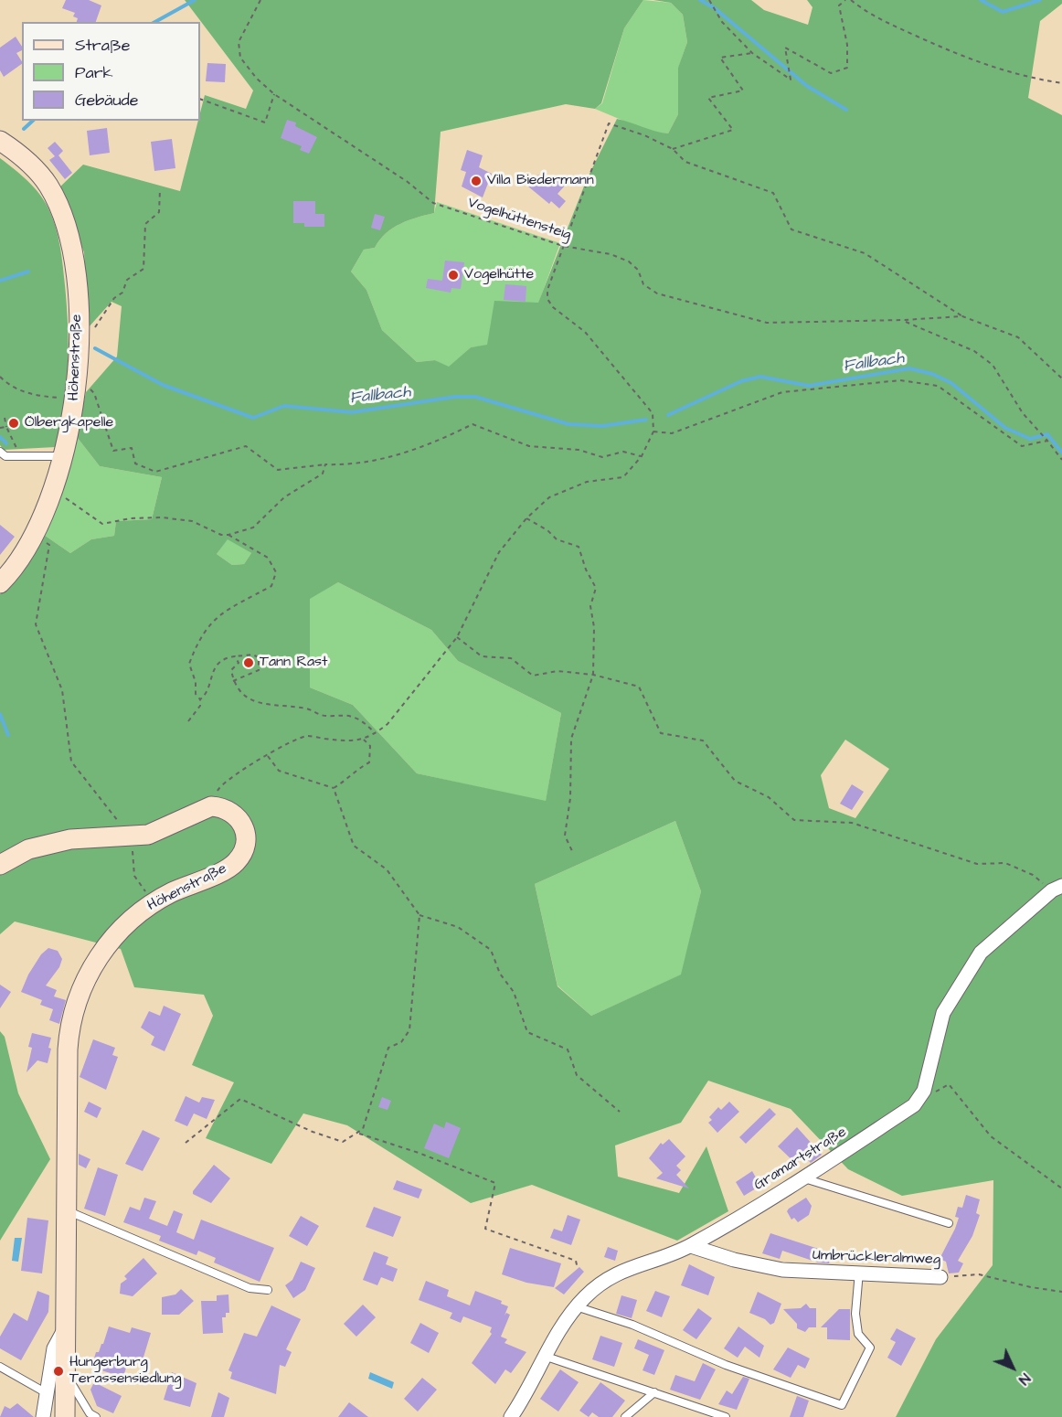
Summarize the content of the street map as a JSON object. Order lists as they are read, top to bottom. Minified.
{"streets":{"street":["Höhenstraße","Gramartstraße","Umbrückleralmweg"],"path":["Vogelhüttensteig"]},"crossings":[["Gramartstraße","Umbrückleralmweg"]],"water":["Fallbach"],"places":["Villa Biedermann","Vogelhütte","Ölbergkapelle","Tann Rast","Hungerburg Terassensiedlung"],"legend":["Straße","Park","Gebäude"],"north":"bottom right"}
